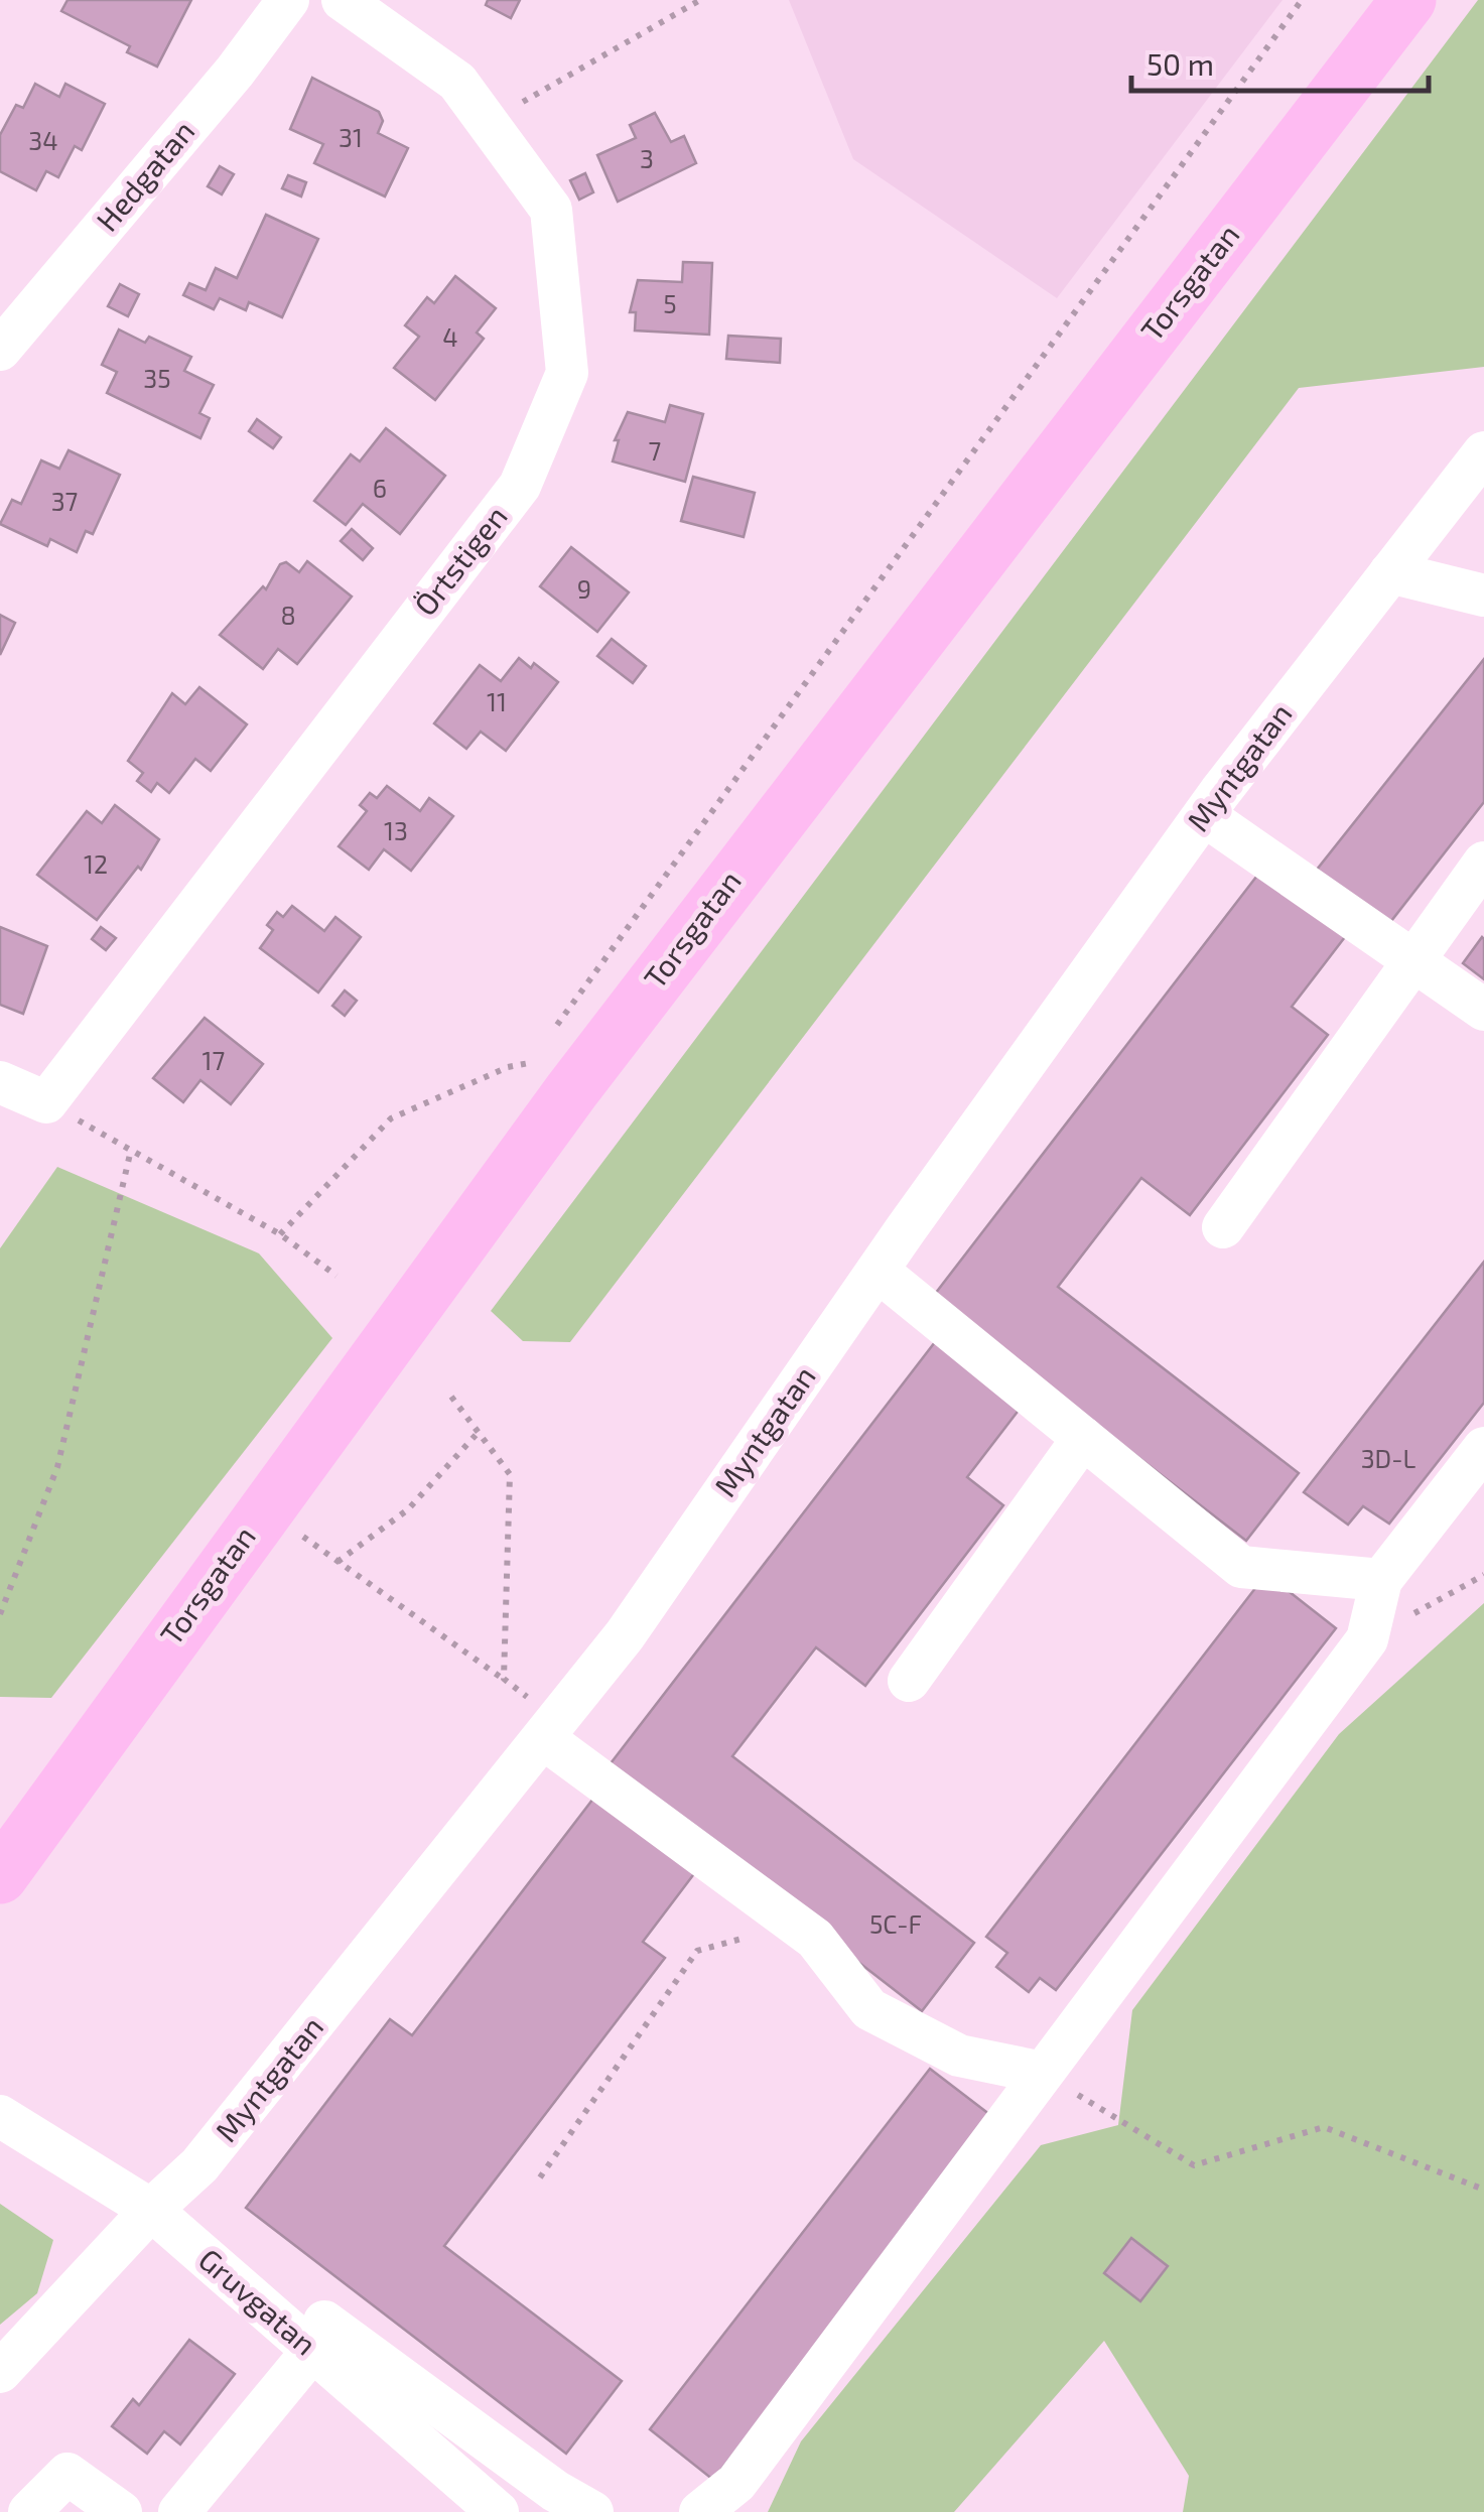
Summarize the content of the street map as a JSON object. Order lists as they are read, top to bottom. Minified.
{"streets":{"main road":["Torsgatan"],"street":["Hedgatan","Örtstigen","Myntgatan","Gruvgatan"]},"crossings":[["Myntgatan","Gruvgatan"]],"house_numbers":["31","34","3","5","4","35","7","6","37","9","8","11","13","12","17","3D-L","5C-F"],"scale_bar":"50 m"}
